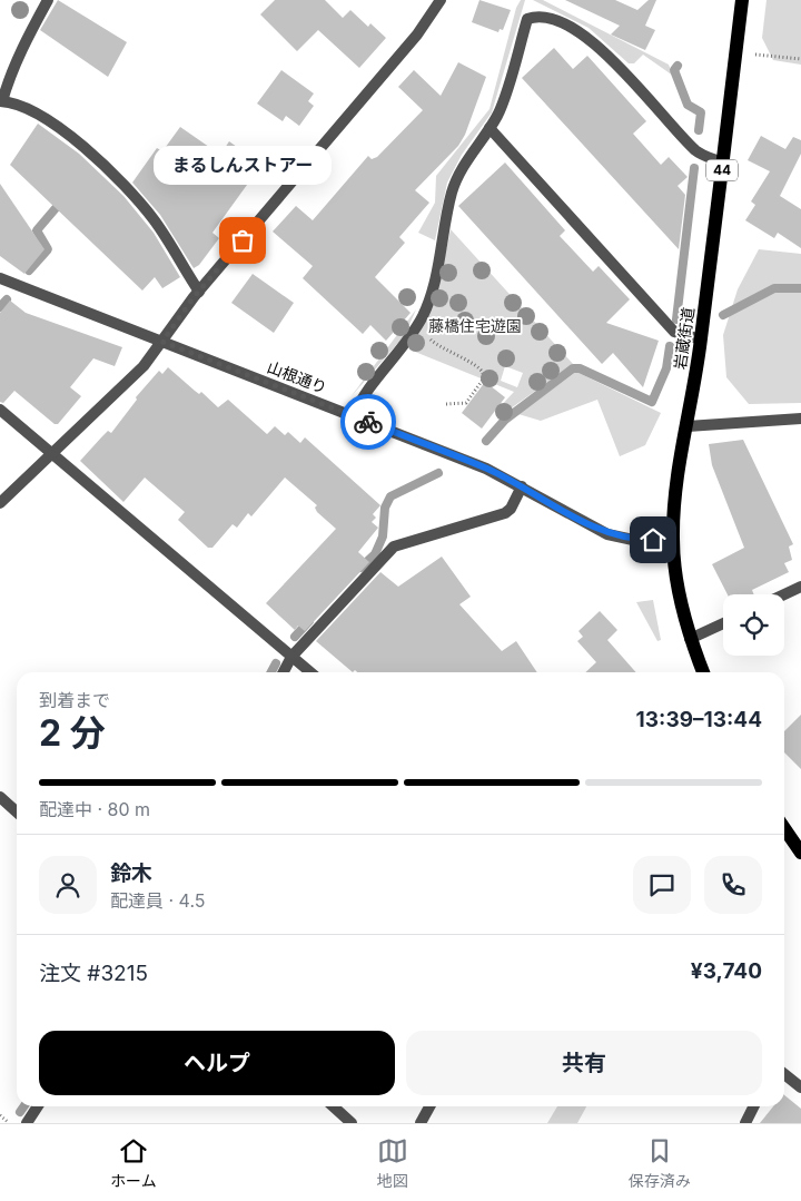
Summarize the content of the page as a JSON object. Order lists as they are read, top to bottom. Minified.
{"streets":{"main road":["44","岩蔵街道"],"street":["山根通り"]},"crossings":[["岩蔵街道","山根通り"]],"parks":["藤橋住宅遊園"],"places":["まるしんストアー"],"page":{"bubble":"まるしんストアー","heading":["2 分","到着まで","13:39–13:44"],"panel":["鈴木","配達員 · 4.5","注文 #3215","¥3,740"],"bar":"配達中 · 80 m","buttons":["ヘルプ","共有"],"tabs":["ホーム","地図","保存済み"]}}
